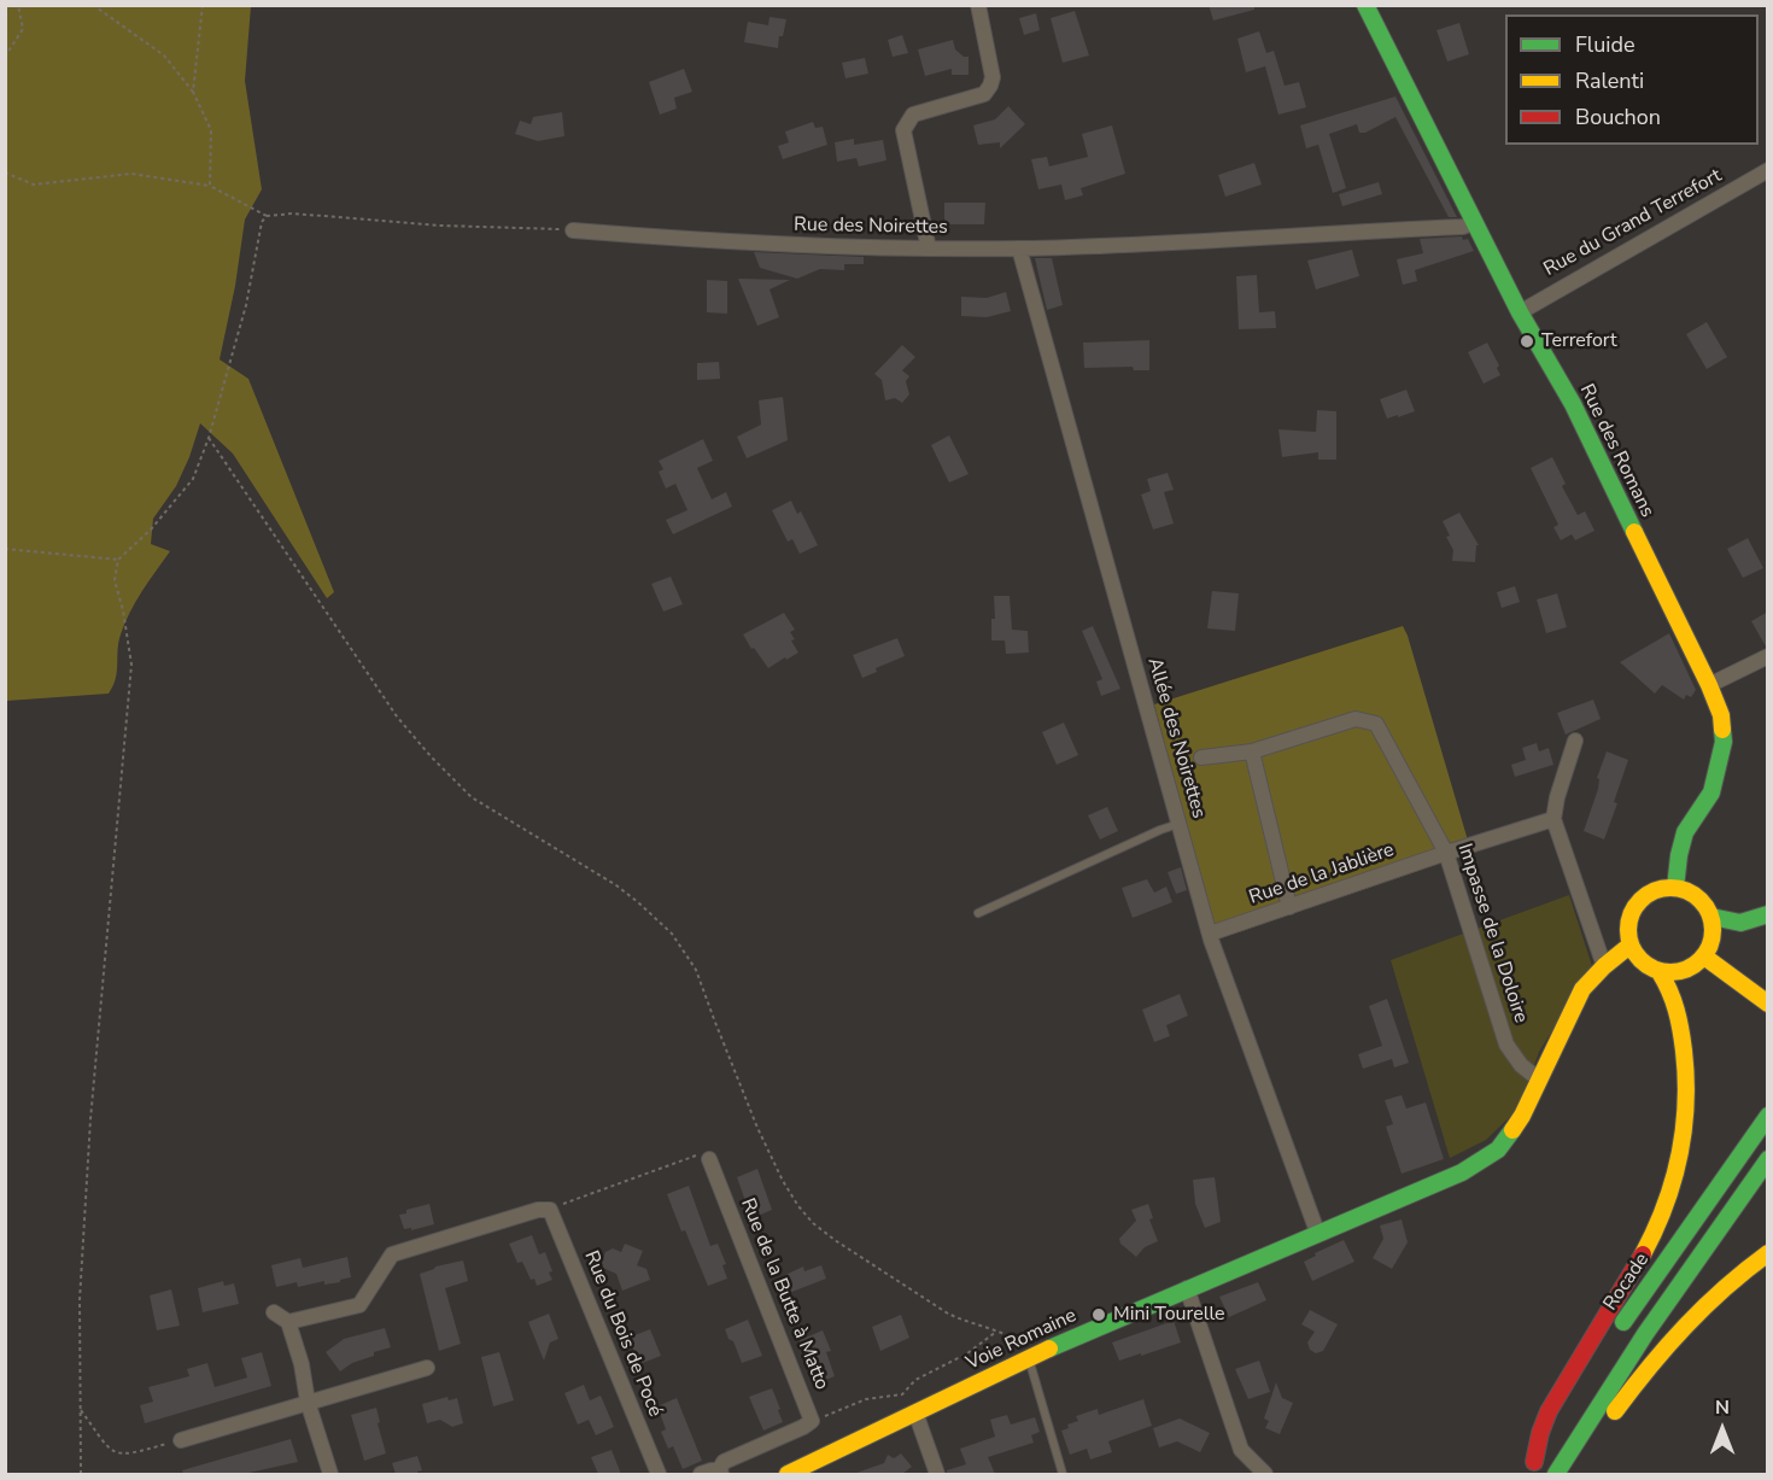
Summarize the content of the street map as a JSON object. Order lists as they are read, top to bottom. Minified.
{"streets":{"main road":["Rue des Romans","Rocade","Voie Romaine"],"street":["Rue du Grand Terrefort","Rue des Noirettes","Allée des Noirettes","Rue de la Jablière","Impasse de la Doloire","Rue de la Butte à Matto","Rue du Bois de Pocé"]},"crossings":[["Rue du Grand Terrefort","Rue des Romans"],["Rue des Noirettes","Rue des Romans"],["Rue des Noirettes","Allée des Noirettes"],["Rue des Romans","Voie Romaine"],["Allée des Noirettes","Rue de la Jablière"],["Allée des Noirettes","Voie Romaine"],["Rue de la Jablière","Impasse de la Doloire"],["Impasse de la Doloire","Voie Romaine"]],"places":["Terrefort","Mini Tourelle"],"legend":["Fluide","Ralenti","Bouchon"],"north":"top"}
